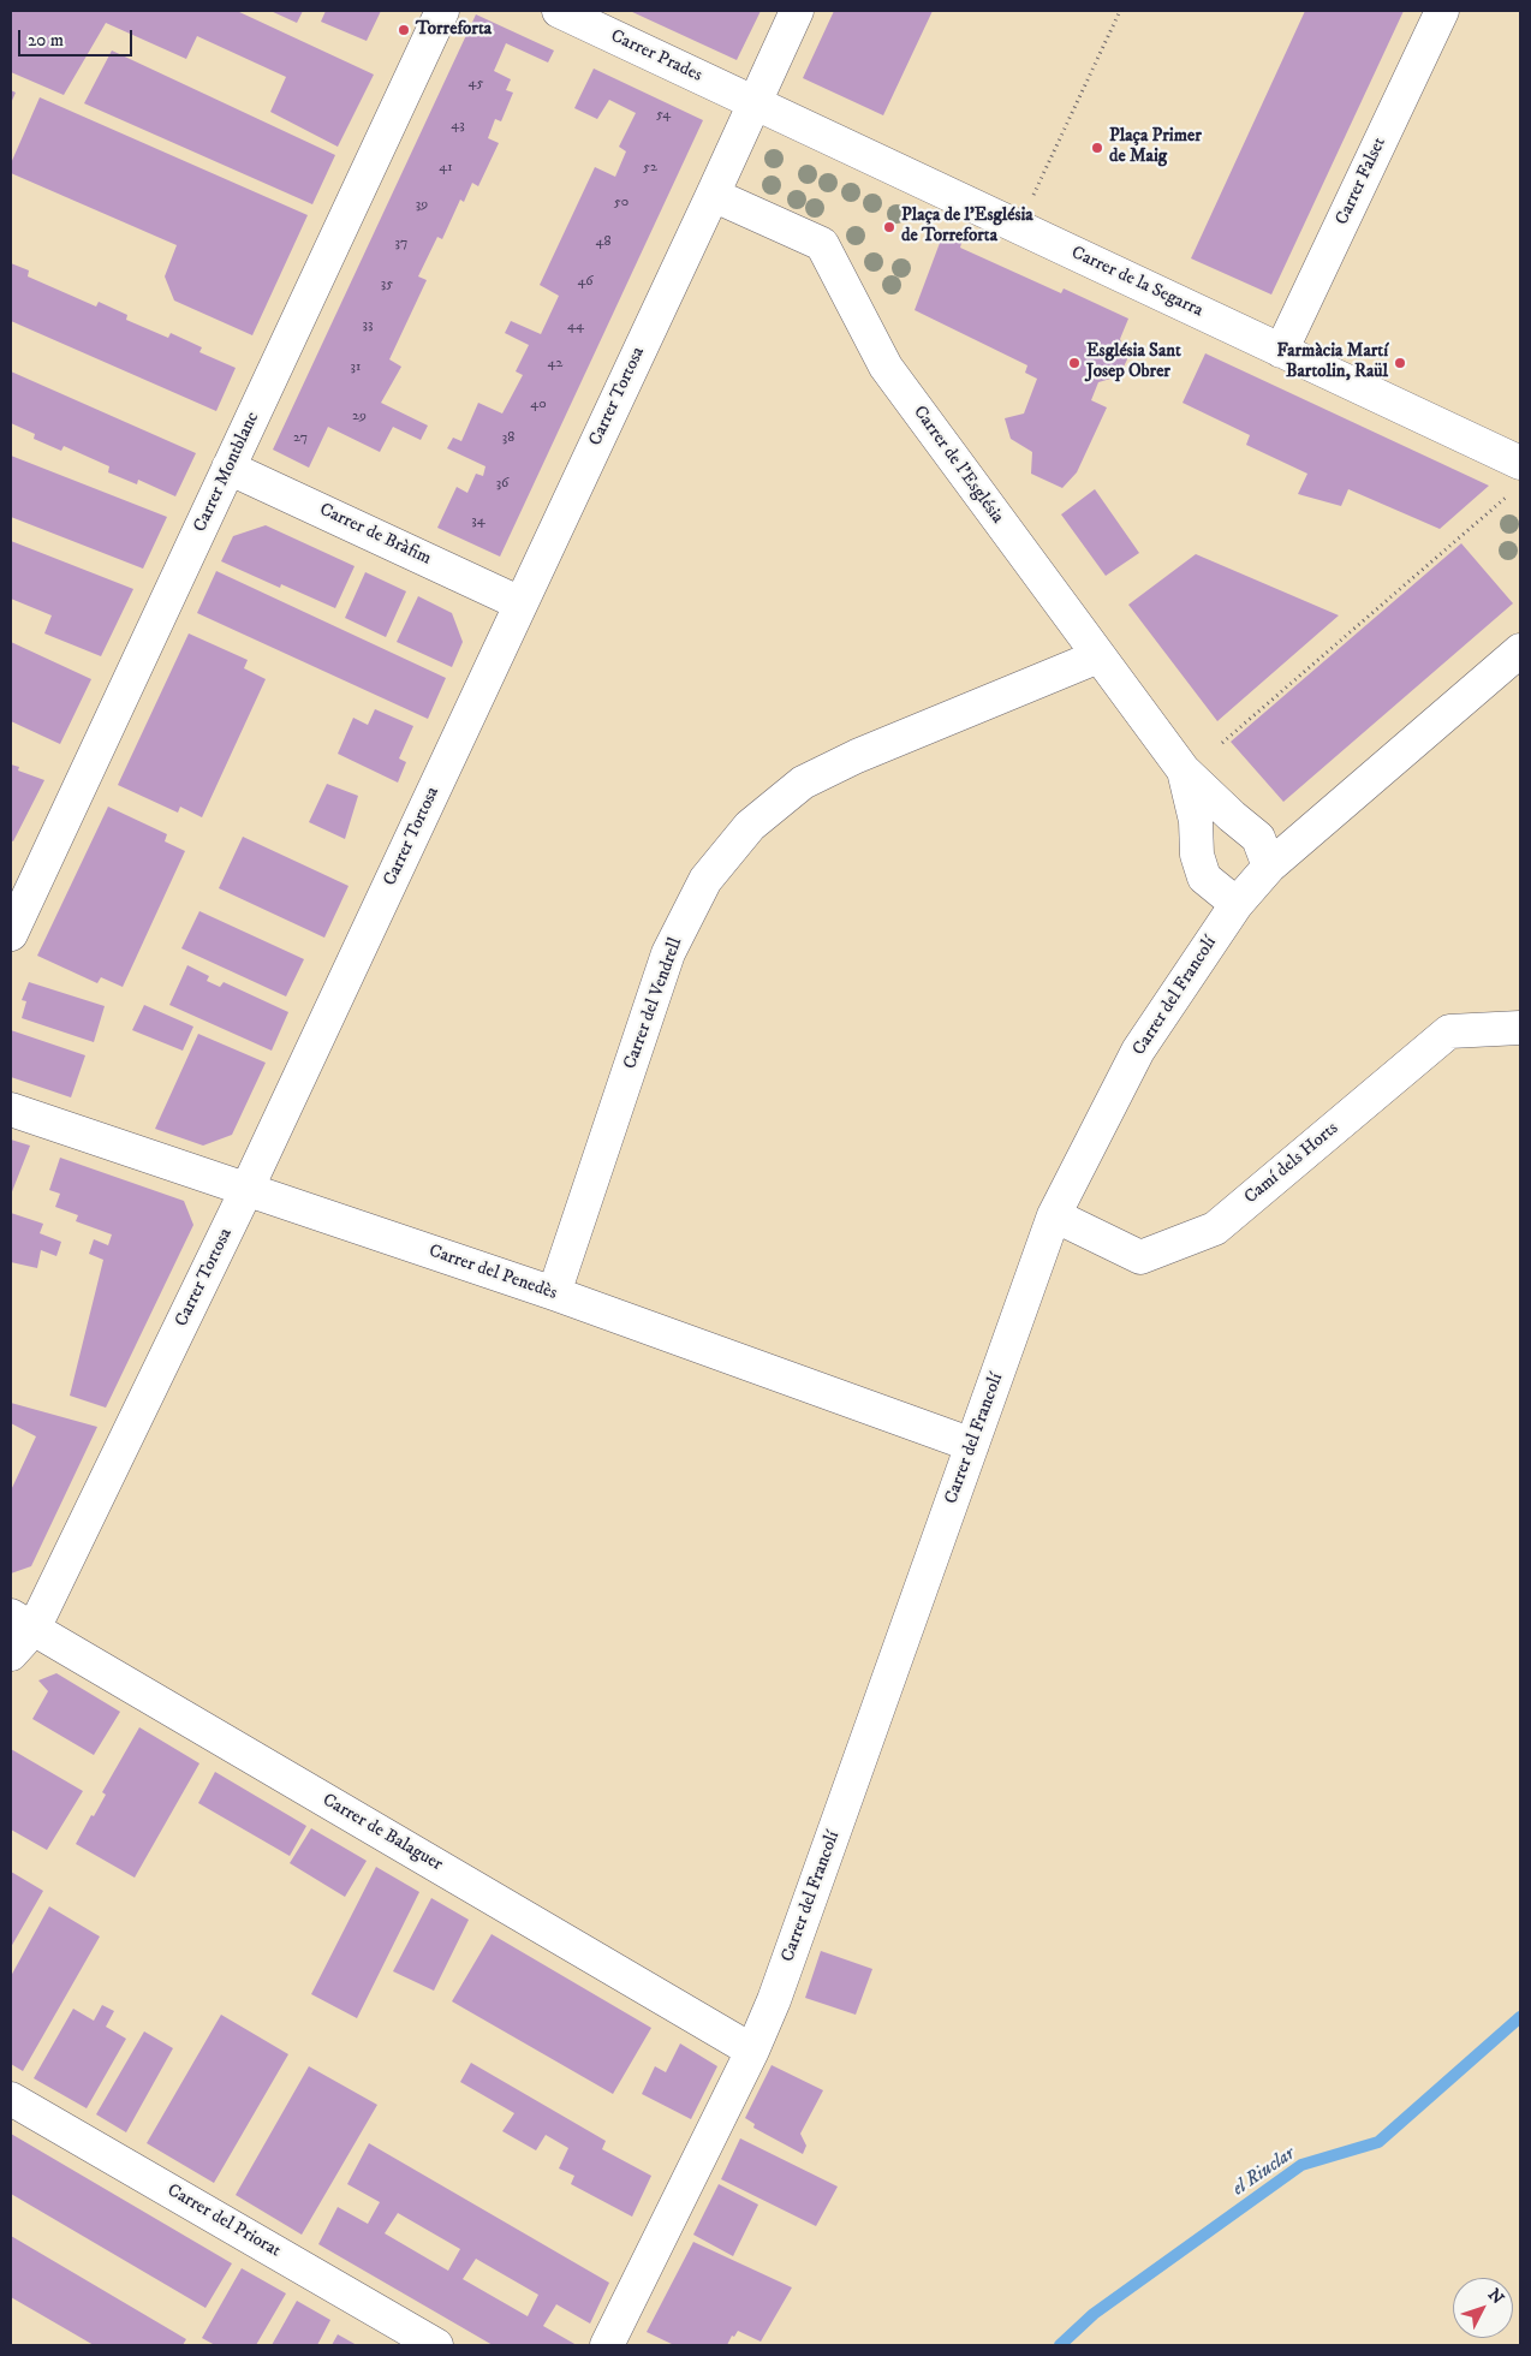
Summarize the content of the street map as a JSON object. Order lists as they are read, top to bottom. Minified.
{"streets":{"street":["Carrer Prades","Carrer Falset","Carrer de la Segarra","Carrer Tortosa","Carrer de l'Església","Carrer Montblanc","Carrer de Bràfim","Carrer del Francolí","Carrer del Vendrell","Camí dels Horts","Carrer del Penedès","Carrer de Balaguer","Carrer del Priorat"]},"crossings":[["Carrer Prades","Carrer de la Segarra"],["Carrer Prades","Carrer Tortosa"],["Carrer Falset","Carrer de la Segarra"],["Carrer de la Segarra","Carrer Tortosa"],["Carrer Tortosa","Carrer de l'Església"],["Carrer Tortosa","Carrer de Bràfim"],["Carrer Tortosa","Carrer del Penedès"],["Carrer Tortosa","Carrer de Balaguer"],["Carrer de l'Església","Carrer del Francolí"],["Carrer de l'Església","Carrer del Vendrell"],["Carrer Montblanc","Carrer de Bràfim"],["Carrer del Francolí","Camí dels Horts"],["Carrer del Francolí","Carrer del Penedès"],["Carrer del Francolí","Carrer de Balaguer"],["Carrer del Vendrell","Carrer del Penedès"]],"water":["el Riuclar"],"places":["Torreforta","Plaça Primer de Maig","Plaça de l'Església de Torreforta","Església Sant Josep Obrer","Farmàcia Martí Bartolin, Raül"],"house_numbers":["45","54","43","41","52","50","39","48","37","46","35","33","44","42","31","40","29","27","38","36","34"],"scale_bar":"20 m","north":"top right"}
